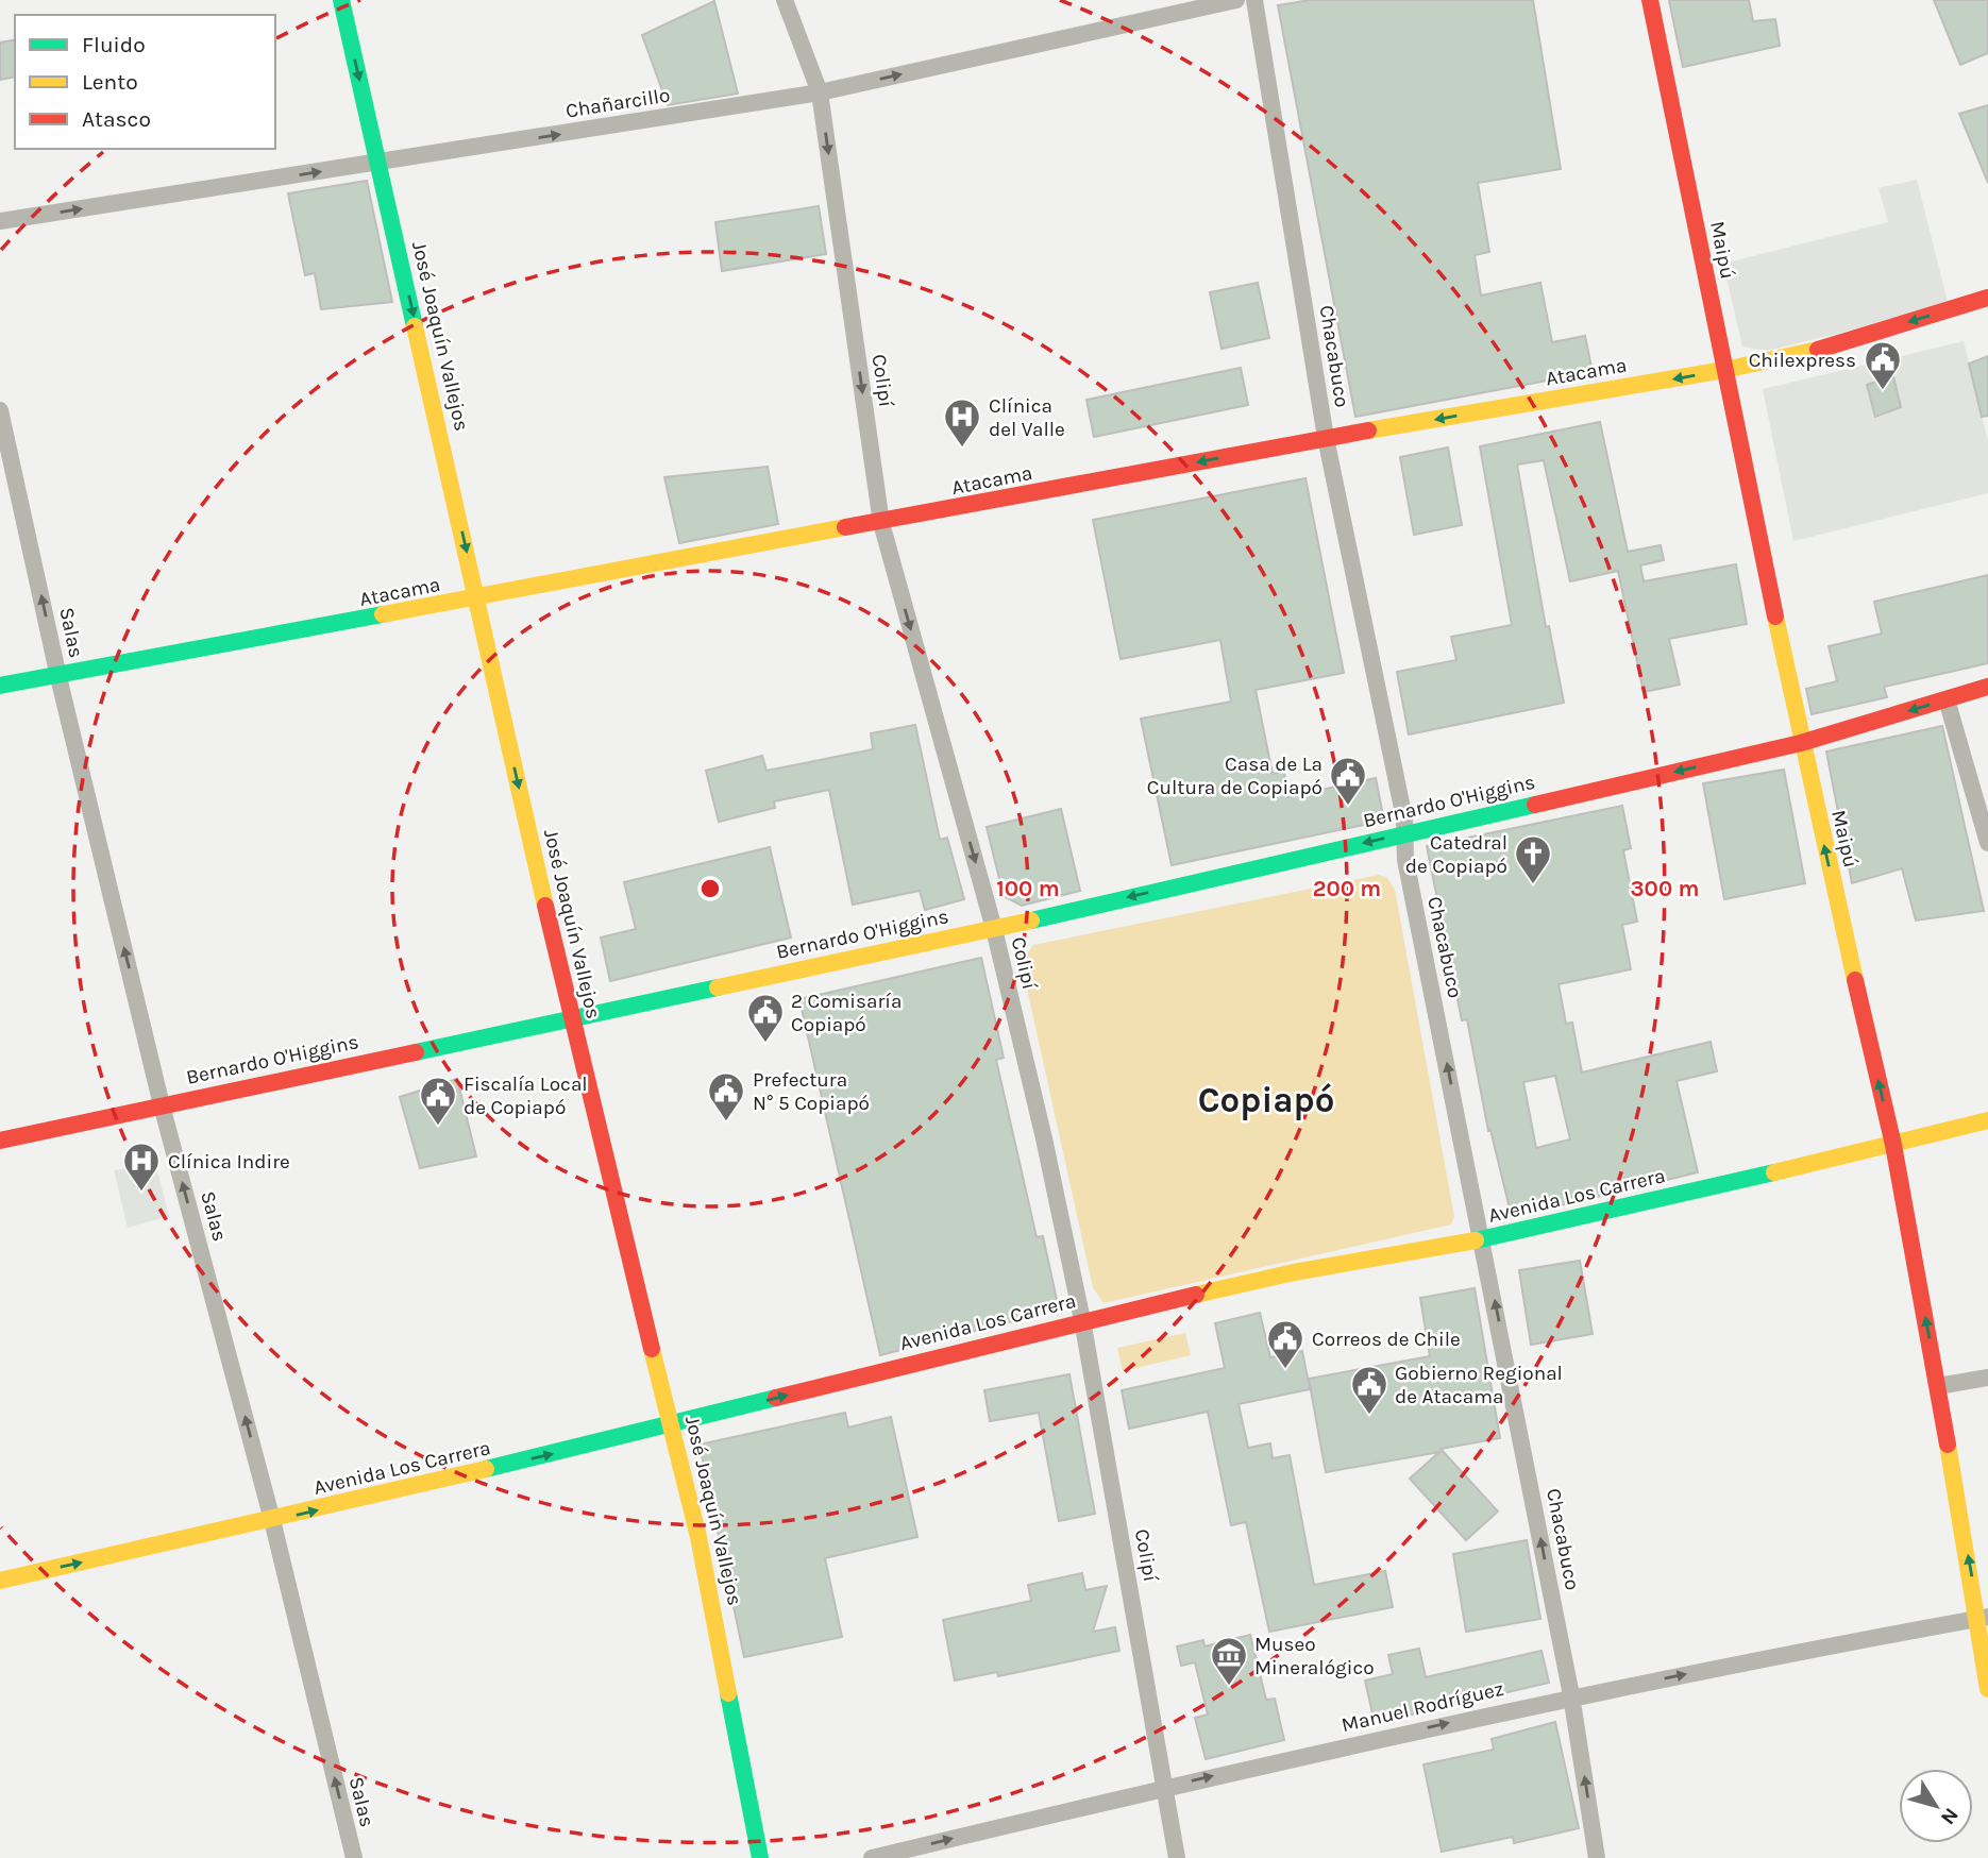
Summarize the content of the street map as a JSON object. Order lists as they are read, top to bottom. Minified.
{"streets":{"main road":["Maipú","José Joaquín Vallejos","Atacama","Bernardo O'Higgins","Avenida Los Carrera"],"street":["Chañarcillo","Chacabuco","Colipí","Salas","Manuel Rodríguez"]},"crossings":[["Chañarcillo","José Joaquín Vallejos"],["Chañarcillo","Colipí"],["Maipú","Atacama"],["Maipú","Bernardo O'Higgins"],["Maipú","Avenida Los Carrera"],["Maipú","Manuel Rodríguez"],["José Joaquín Vallejos","Atacama"],["José Joaquín Vallejos","Bernardo O'Higgins"],["José Joaquín Vallejos","Avenida Los Carrera"],["Chacabuco","Atacama"],["Chacabuco","Bernardo O'Higgins"],["Chacabuco","Avenida Los Carrera"],["Chacabuco","Manuel Rodríguez"],["Atacama","Colipí"],["Atacama","Salas"],["Colipí","Bernardo O'Higgins"],["Colipí","Avenida Los Carrera"],["Colipí","Manuel Rodríguez"],["Salas","Bernardo O'Higgins"],["Salas","Avenida Los Carrera"]],"one_way":["Chañarcillo","Maipú","José Joaquín Vallejos","Chacabuco","Atacama","Colipí","Salas","Bernardo O'Higgins","Avenida Los Carrera","Manuel Rodríguez"],"districts":["Copiapó"],"places":{"public building":["Chilexpress","Casa de La Cultura de Copiapó","2 Comisaría Copiapó","Prefectura N° 5 Copiapó","Fiscalía Local de Copiapó","Correos de Chile","Gobierno Regional de Atacama"],"hospital":["Clínica del Valle","Clínica Indire"],"church":["Catedral de Copiapó"],"museum":["Museo Mineralógico"]},"legend":["Fluido","Lento","Atasco"],"north":"bottom right","rings":["100 m","200 m","300 m"]}
